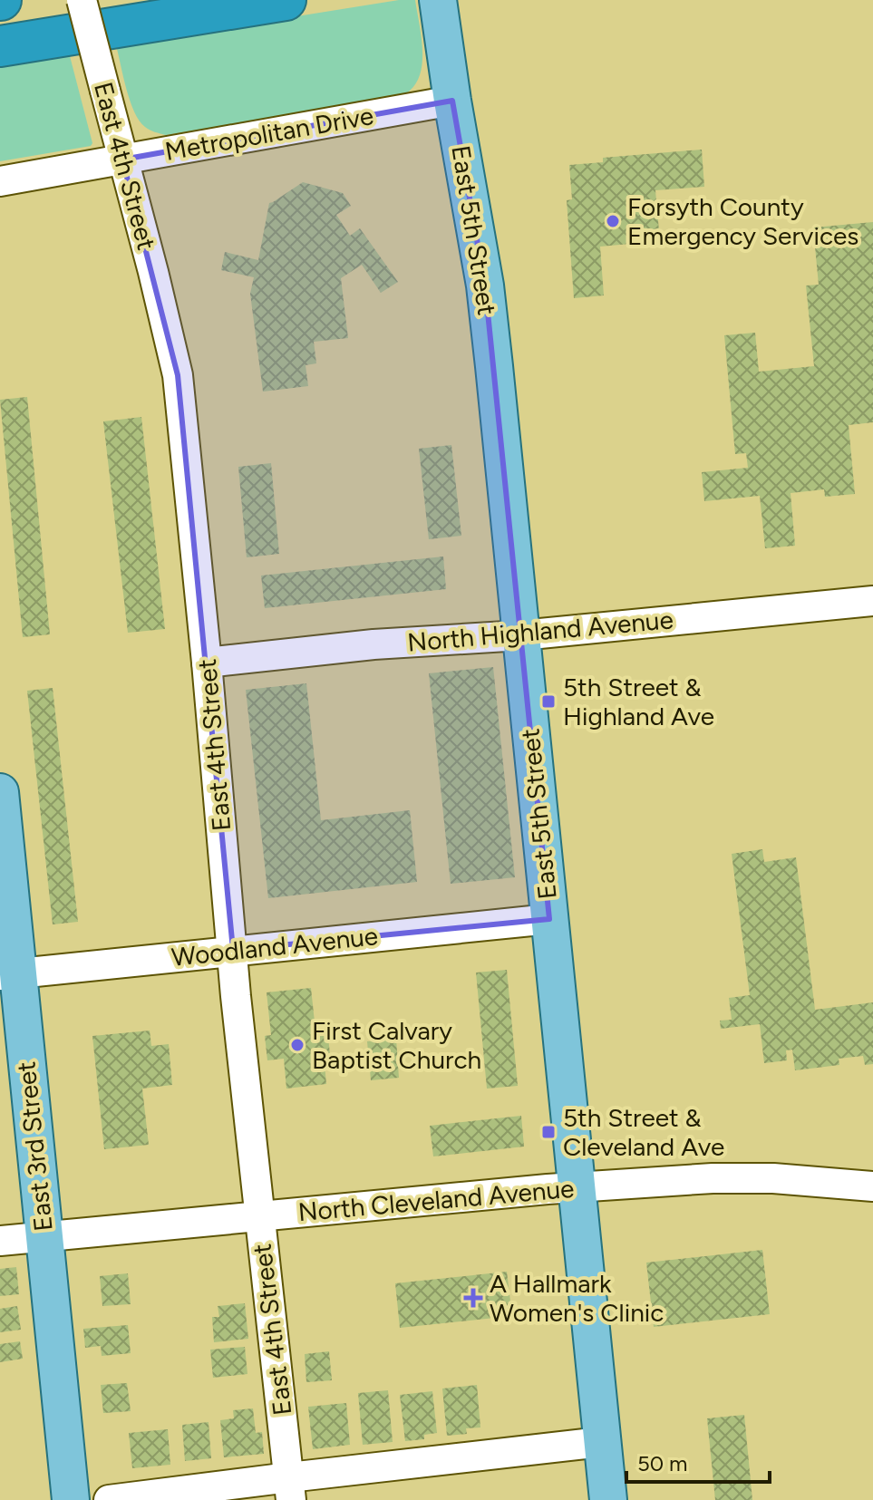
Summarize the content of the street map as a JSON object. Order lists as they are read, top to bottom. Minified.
{"streets":{"main road":["East 5th Street","East 3rd Street"],"street":["Metropolitan Drive","East 4th Street","North Highland Avenue","Woodland Avenue","North Cleveland Avenue"]},"crossings":[["Metropolitan Drive","East 4th Street"],["Metropolitan Drive","East 5th Street"],["East 4th Street","North Highland Avenue"],["East 4th Street","Woodland Avenue"],["East 4th Street","North Cleveland Avenue"],["East 5th Street","North Highland Avenue"],["East 5th Street","Woodland Avenue"],["East 5th Street","North Cleveland Avenue"],["Woodland Avenue","East 3rd Street"],["East 3rd Street","North Cleveland Avenue"]],"places":{"other":["Forsyth County Emergency Services","First Calvary Baptist Church"],"transit":["5th Street & Highland Ave","5th Street & Cleveland Ave"],"health":["A Hallmark Women's Clinic"]},"scale_bar":"50 m"}
